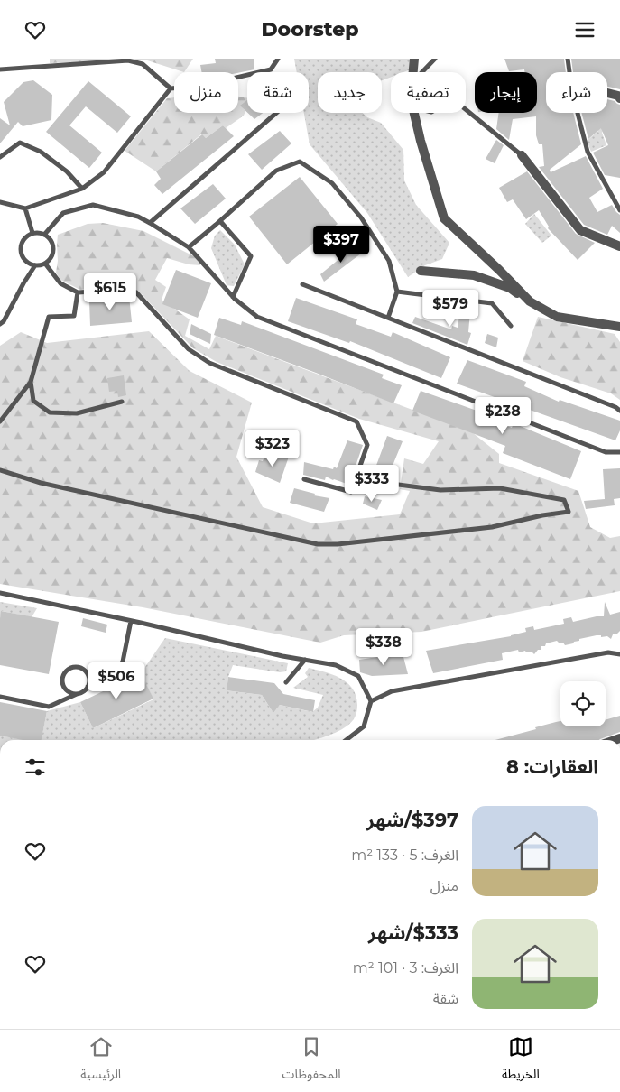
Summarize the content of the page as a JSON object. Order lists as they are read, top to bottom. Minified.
{"page":{"header":"Doorstep","chip":["شراء","إيجار","تصفية","جديد","شقة","منزل"],"price":["$397","$615","$579","$238","$323","$333","$338","$506"],"heading":"العقارات: 8","list":[{"name":"$397/شهر","note":"الغرف: 5 · 133 m² · منزل"},{"name":"$333/شهر","note":"الغرف: 3 · 101 m² · شقة"}],"tabs":["الخريطة","المحفوظات","الرئيسية"]}}
